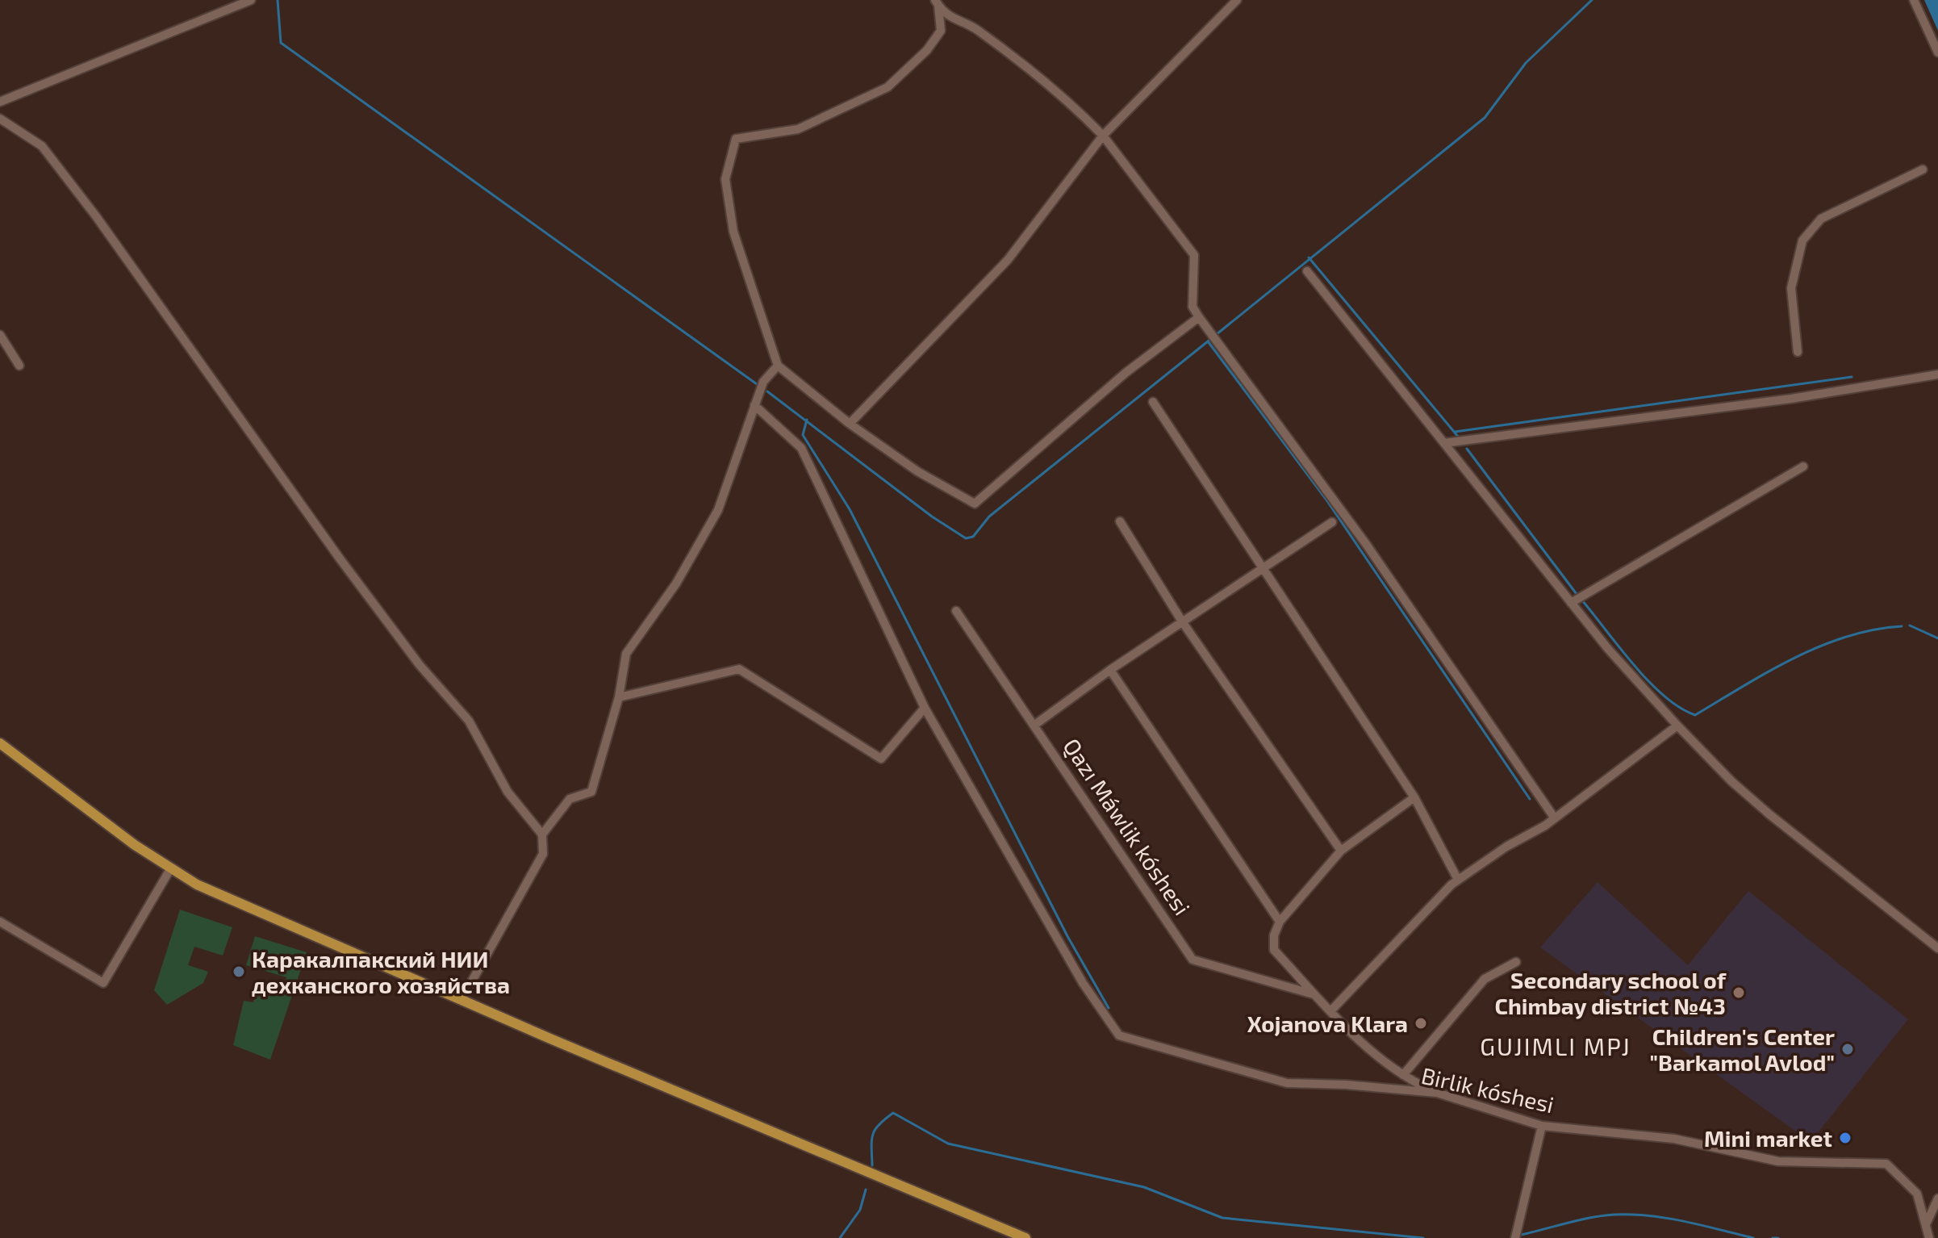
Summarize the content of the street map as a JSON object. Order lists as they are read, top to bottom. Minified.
{"streets":{"street":["Qazı Máwlik kóshesi","Birlik kóshesi"]},"districts":["GUJIMLI MPJ"],"places":["Каракалпакский НИИ дехканского хозяйства","Secondary school of Chimbay district №43","Xojanova Klara","Children's Center \"Barkamol Avlod\"","Mini market"]}
